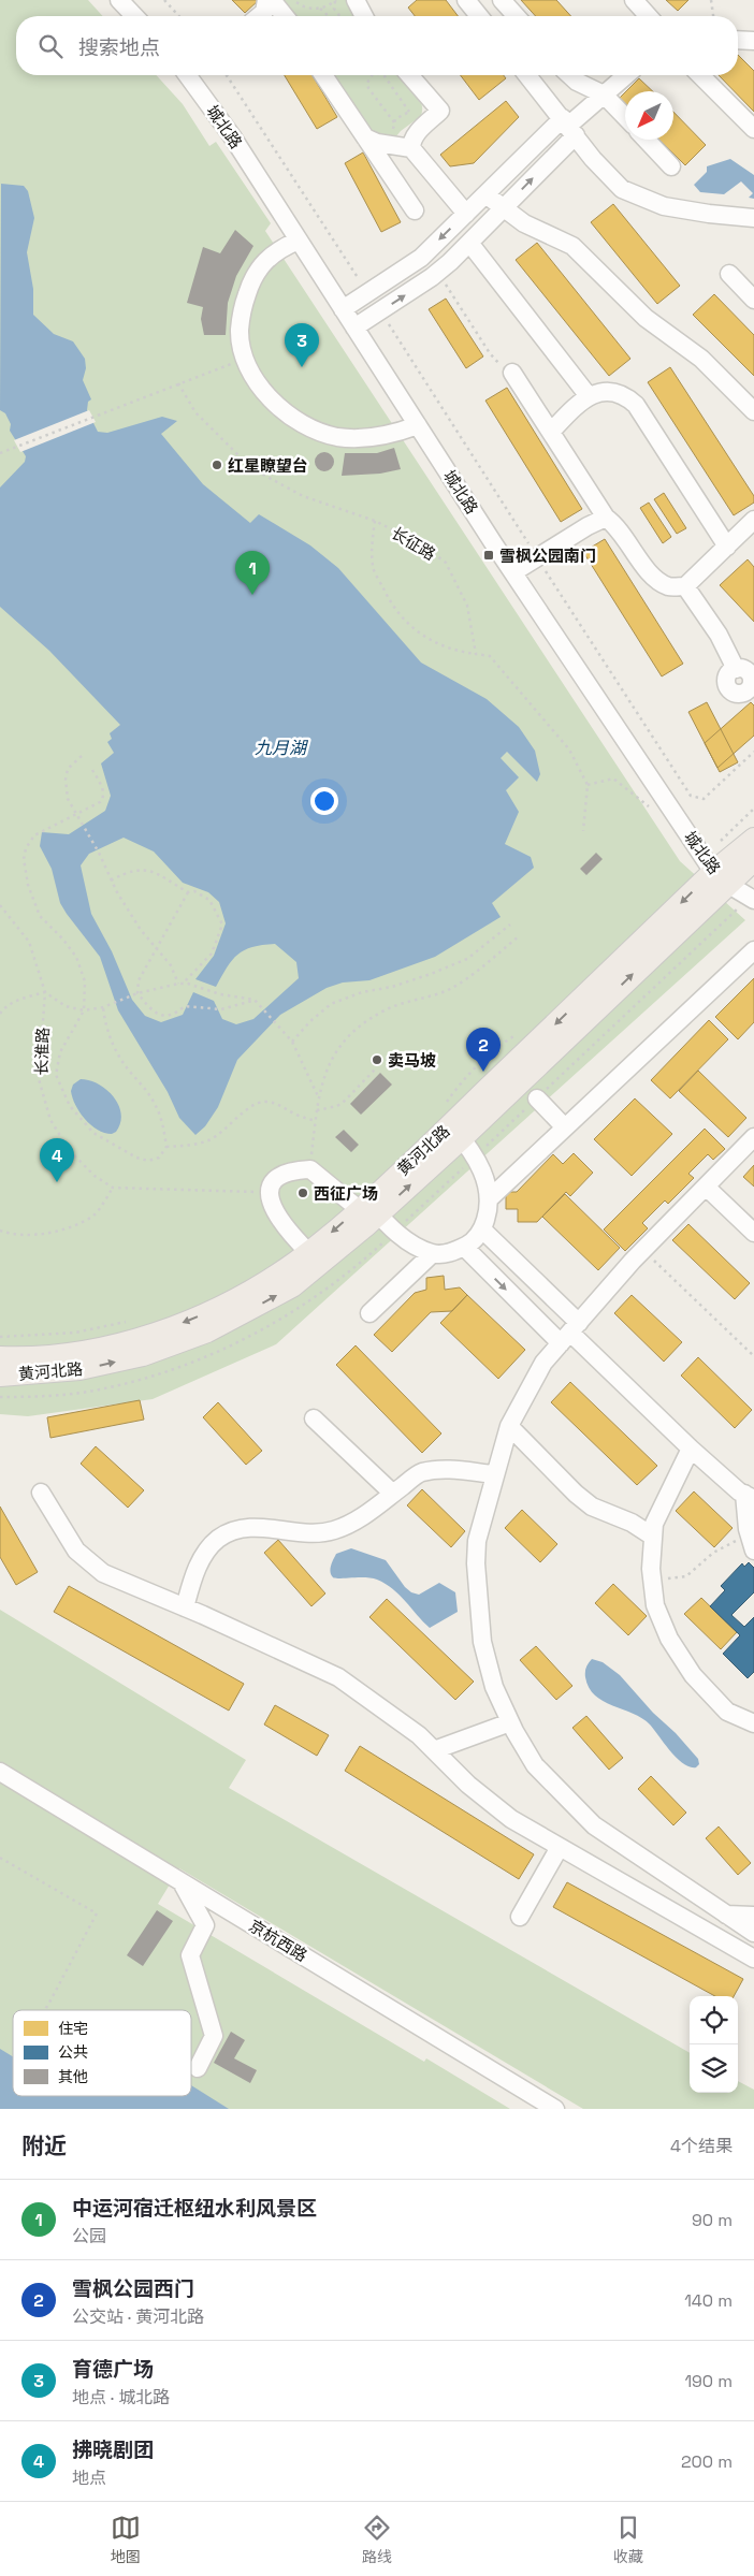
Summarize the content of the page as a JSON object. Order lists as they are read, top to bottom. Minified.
{"streets":{"main road":["黄河北路"],"street":["城北路","京杭西路"],"path":["长征路","长淮路"]},"crossings":[["城北路","黄河北路"]],"water":["九月湖"],"places":{"other":["红星瞭望台","卖马坡","西征广场"],"transit":["雪枫公园南门"]},"legend":["住宅","公共","其他"],"north":"bottom left","page":{"search":"搜索地点","pins":["3","1","2","4"],"heading":["附近","4个结果"],"list":[{"mark":"1","name":"中运河宿迁枢纽水利风景区","note":"公园","value":"90 m"},{"mark":"2","name":"雪枫公园西门","note":"公交站 · 黄河北路","value":"140 m"},{"mark":"3","name":"育德广场","note":"地点 · 城北路","value":"190 m"},{"mark":"4","name":"拂晓剧团","note":"地点","value":"200 m"}],"nav":["地图","路线","收藏"]}}
